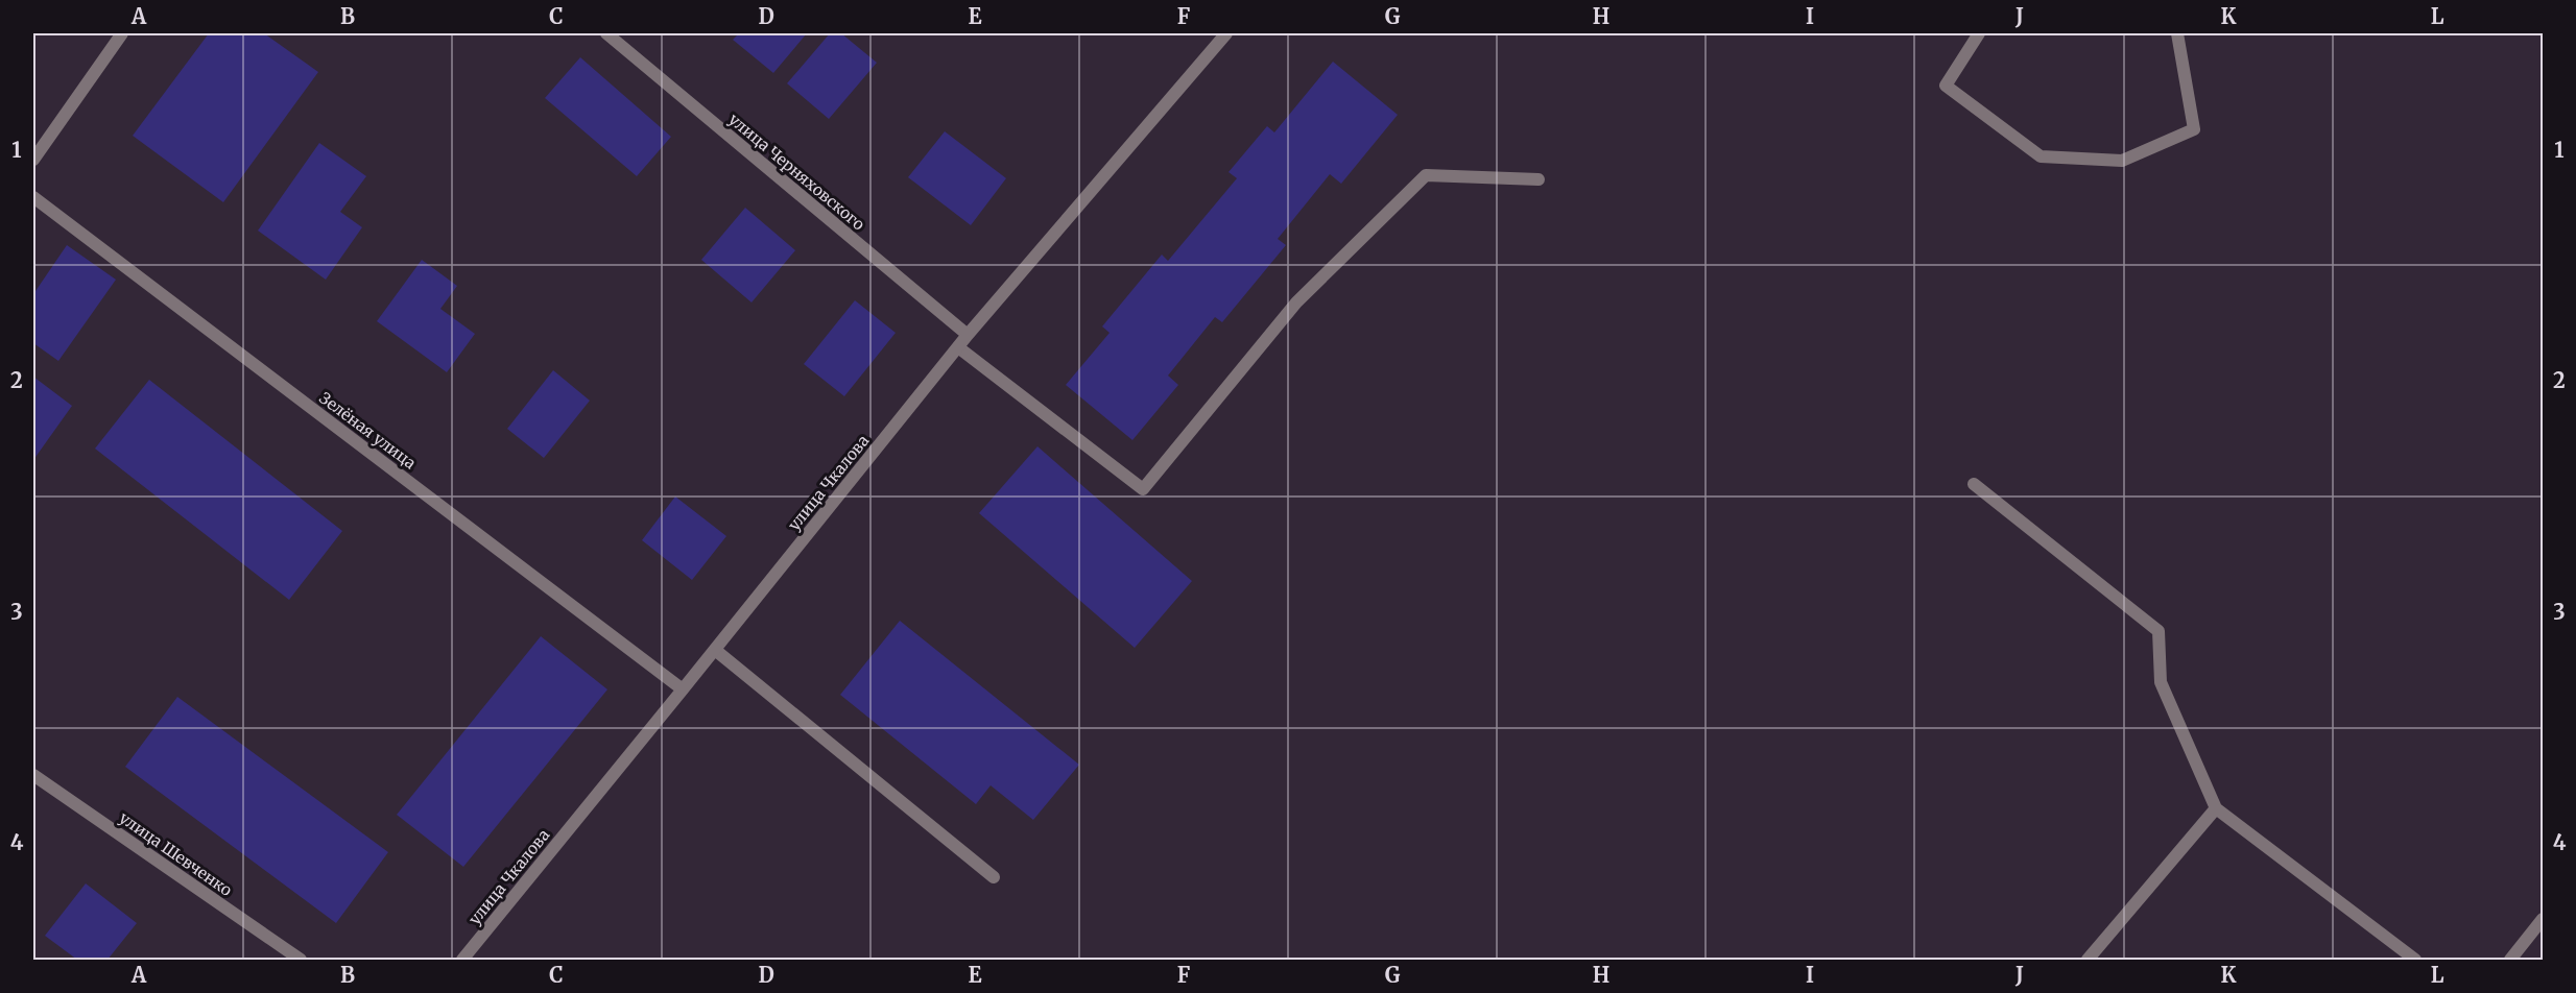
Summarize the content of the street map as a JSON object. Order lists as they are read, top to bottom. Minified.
{"streets":{"street":["улица Черняховского","Зелёная улица","улица Чкалова","улица Шевченко"]},"crossings":[["улица Черняховского","улица Чкалова"],["Зелёная улица","улица Чкалова"]],"grid":{"columns":["A","B","C","D","E","F","G","H","I","J","K","L"],"rows":["1","2","3","4"]}}
